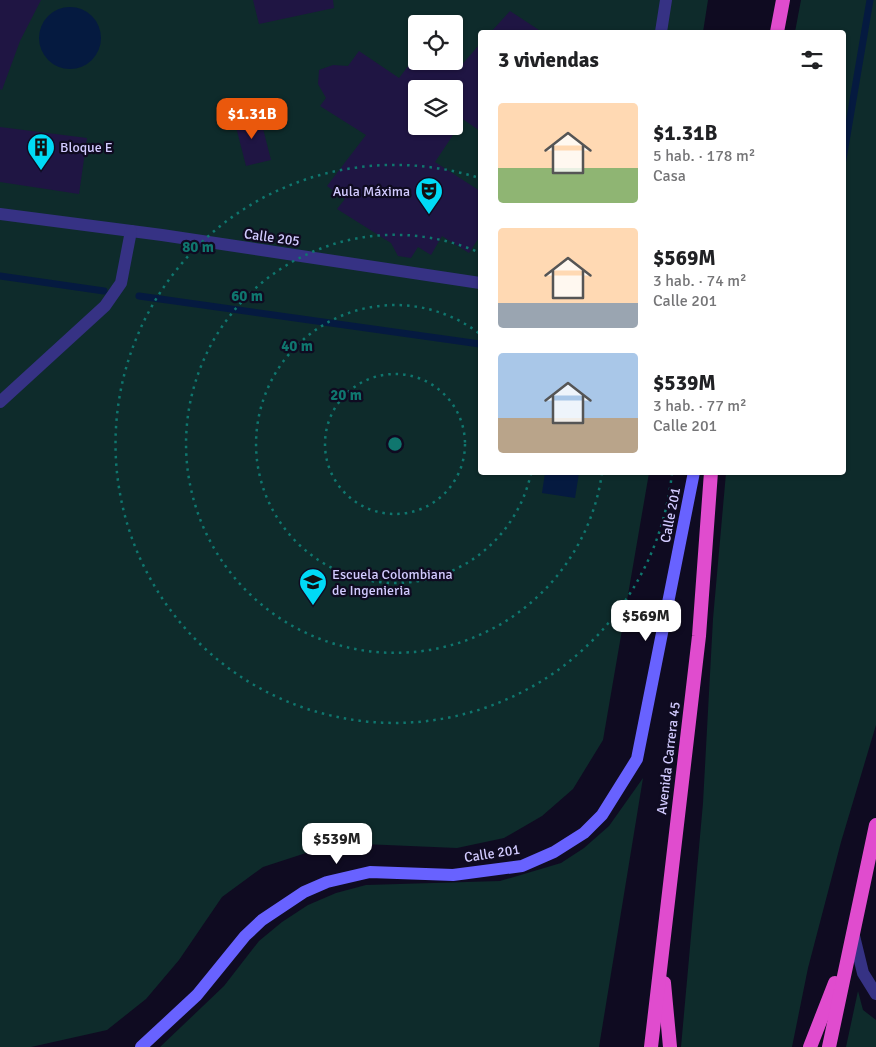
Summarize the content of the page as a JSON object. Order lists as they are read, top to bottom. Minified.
{"streets":{"highway":["Avenida Carrera 45"],"main road":["Calle 201"],"lane":["Calle 205"]},"places":{"building":["Bloque E"],"theatre":["Aula Máxima"],"school or university":["Escuela Colombiana de Ingenieria"]},"page":{"heading":"3 viviendas","list":[{"name":"$1.31B","note":"5 hab. · 178 m² · Casa"},{"name":"$569M","note":"3 hab. · 74 m² · Calle 201"},{"name":"$539M","note":"3 hab. · 77 m² · Calle 201"}],"price":["$1.31B","$569M","$539M"]},"rings":["80 m","60 m","40 m","20 m"]}
